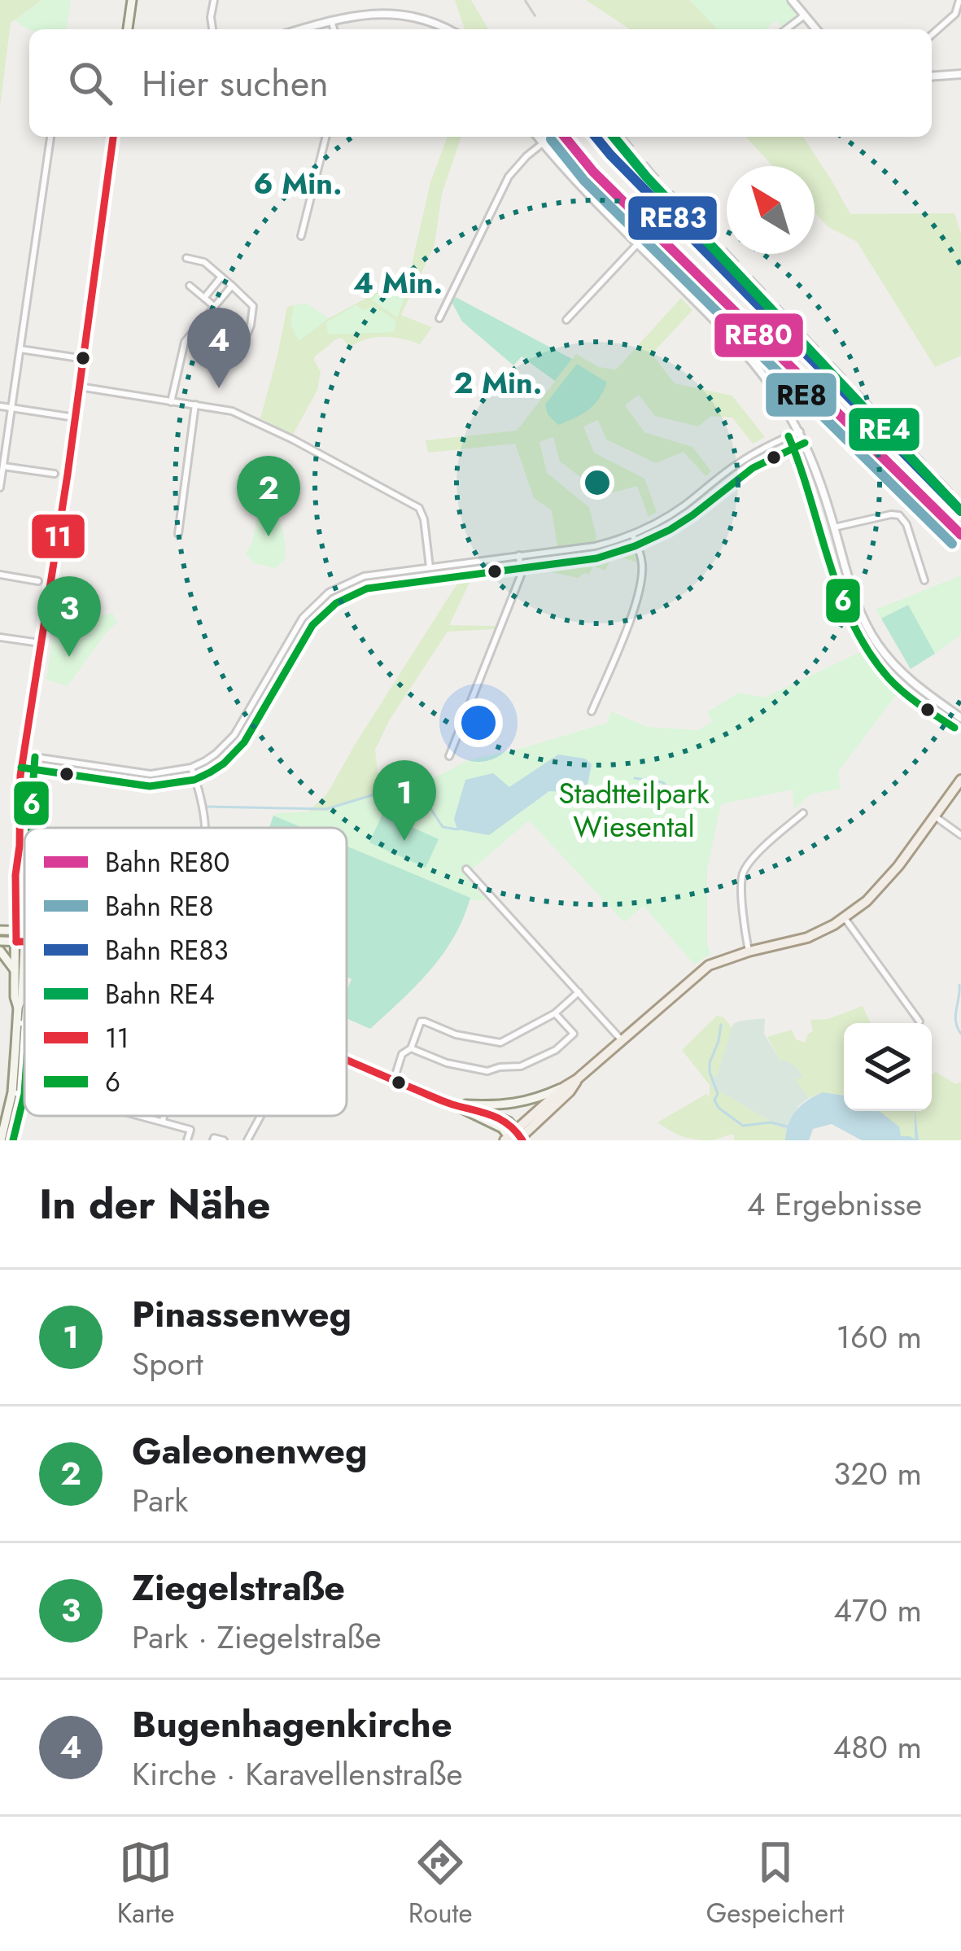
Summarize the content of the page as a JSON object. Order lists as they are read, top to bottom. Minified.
{"parks":["Stadtteilpark Wiesental"],"lines":["rail line RE80","rail line RE83","rail line RE4","transit line 11","rail line RE8","transit line 6"],"legend":["Bahn RE80","Bahn RE8","Bahn RE83","Bahn RE4","11","6"],"north":"top left","page":{"search":"Hier suchen","pins":["4","2","3","1"],"heading":["In der Nähe","4 Ergebnisse"],"list":[{"mark":"1","name":"Pinassenweg","note":"Sport","value":"160 m"},{"mark":"2","name":"Galeonenweg","note":"Park","value":"320 m"},{"mark":"3","name":"Ziegelstraße","note":"Park · Ziegelstraße","value":"470 m"},{"mark":"4","name":"Bugenhagenkirche","note":"Kirche · Karavellenstraße","value":"480 m"}],"nav":["Karte","Route","Gespeichert"]},"rings":["6 Min.","4 Min.","2 Min."]}
